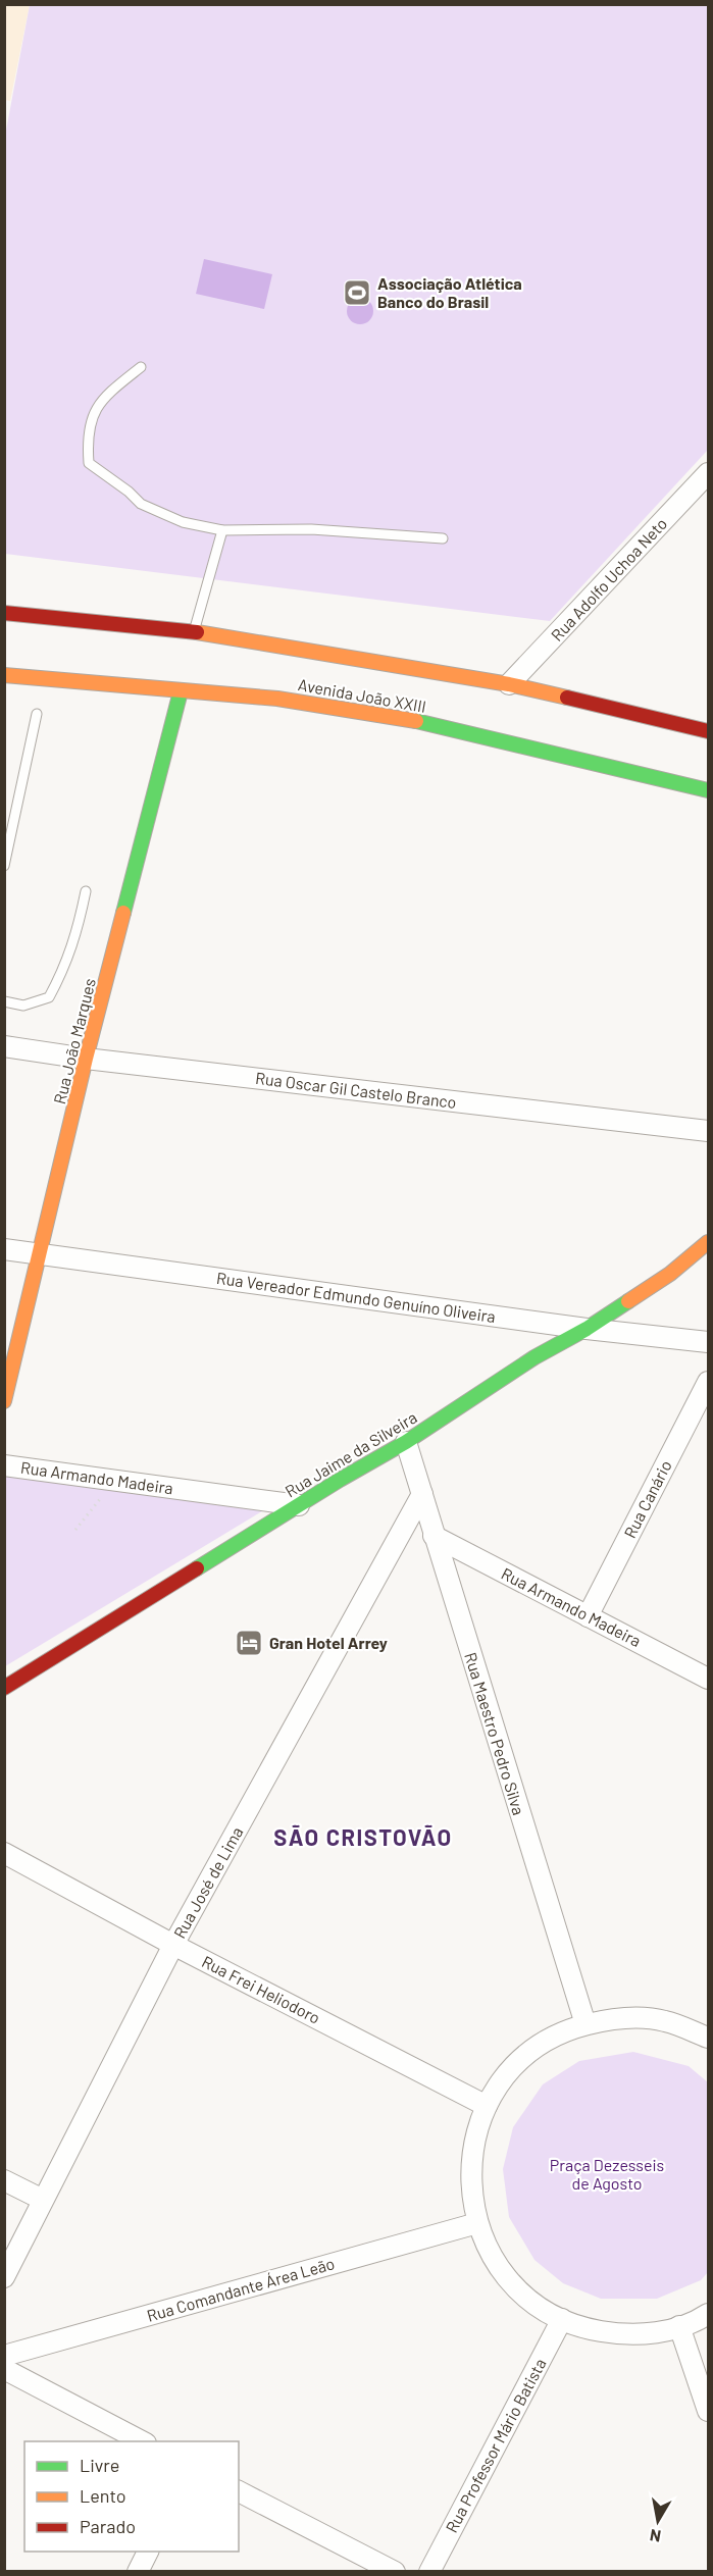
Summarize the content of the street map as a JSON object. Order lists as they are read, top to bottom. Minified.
{"streets":{"street":["Rua Adolfo Uchoa Neto","Avenida João XXIII","Rua João Marques","Rua Oscar Gil Castelo Branco","Rua Vereador Edmundo Genuíno Oliveira","Rua Jaime da Silveira","Rua Armando Madeira","Rua Canário","Rua Maestro Pedro Silva","Rua José de Lima","Rua Frei Heliodoro","Rua Comandante Área Leão","Rua Professor Mário Batista"]},"crossings":[["Avenida João XXIII","Rua João Marques"],["Rua João Marques","Rua Oscar Gil Castelo Branco"],["Rua João Marques","Rua Vereador Edmundo Genuíno Oliveira"],["Rua Vereador Edmundo Genuíno Oliveira","Rua Jaime da Silveira"],["Rua Jaime da Silveira","Rua Armando Madeira"],["Rua Jaime da Silveira","Rua Maestro Pedro Silva"],["Rua Armando Madeira","Rua Canário"],["Rua Armando Madeira","Rua Maestro Pedro Silva"],["Rua Maestro Pedro Silva","Rua José de Lima"],["Rua José de Lima","Rua Frei Heliodoro"]],"districts":["SÃO CRISTOVÃO"],"parks":["Praça Dezesseis de Agosto"],"places":{"sports":["Associação Atlética Banco do Brasil"],"hotel":["Gran Hotel Arrey"]},"legend":["Livre","Lento","Parado"],"north":"bottom"}
